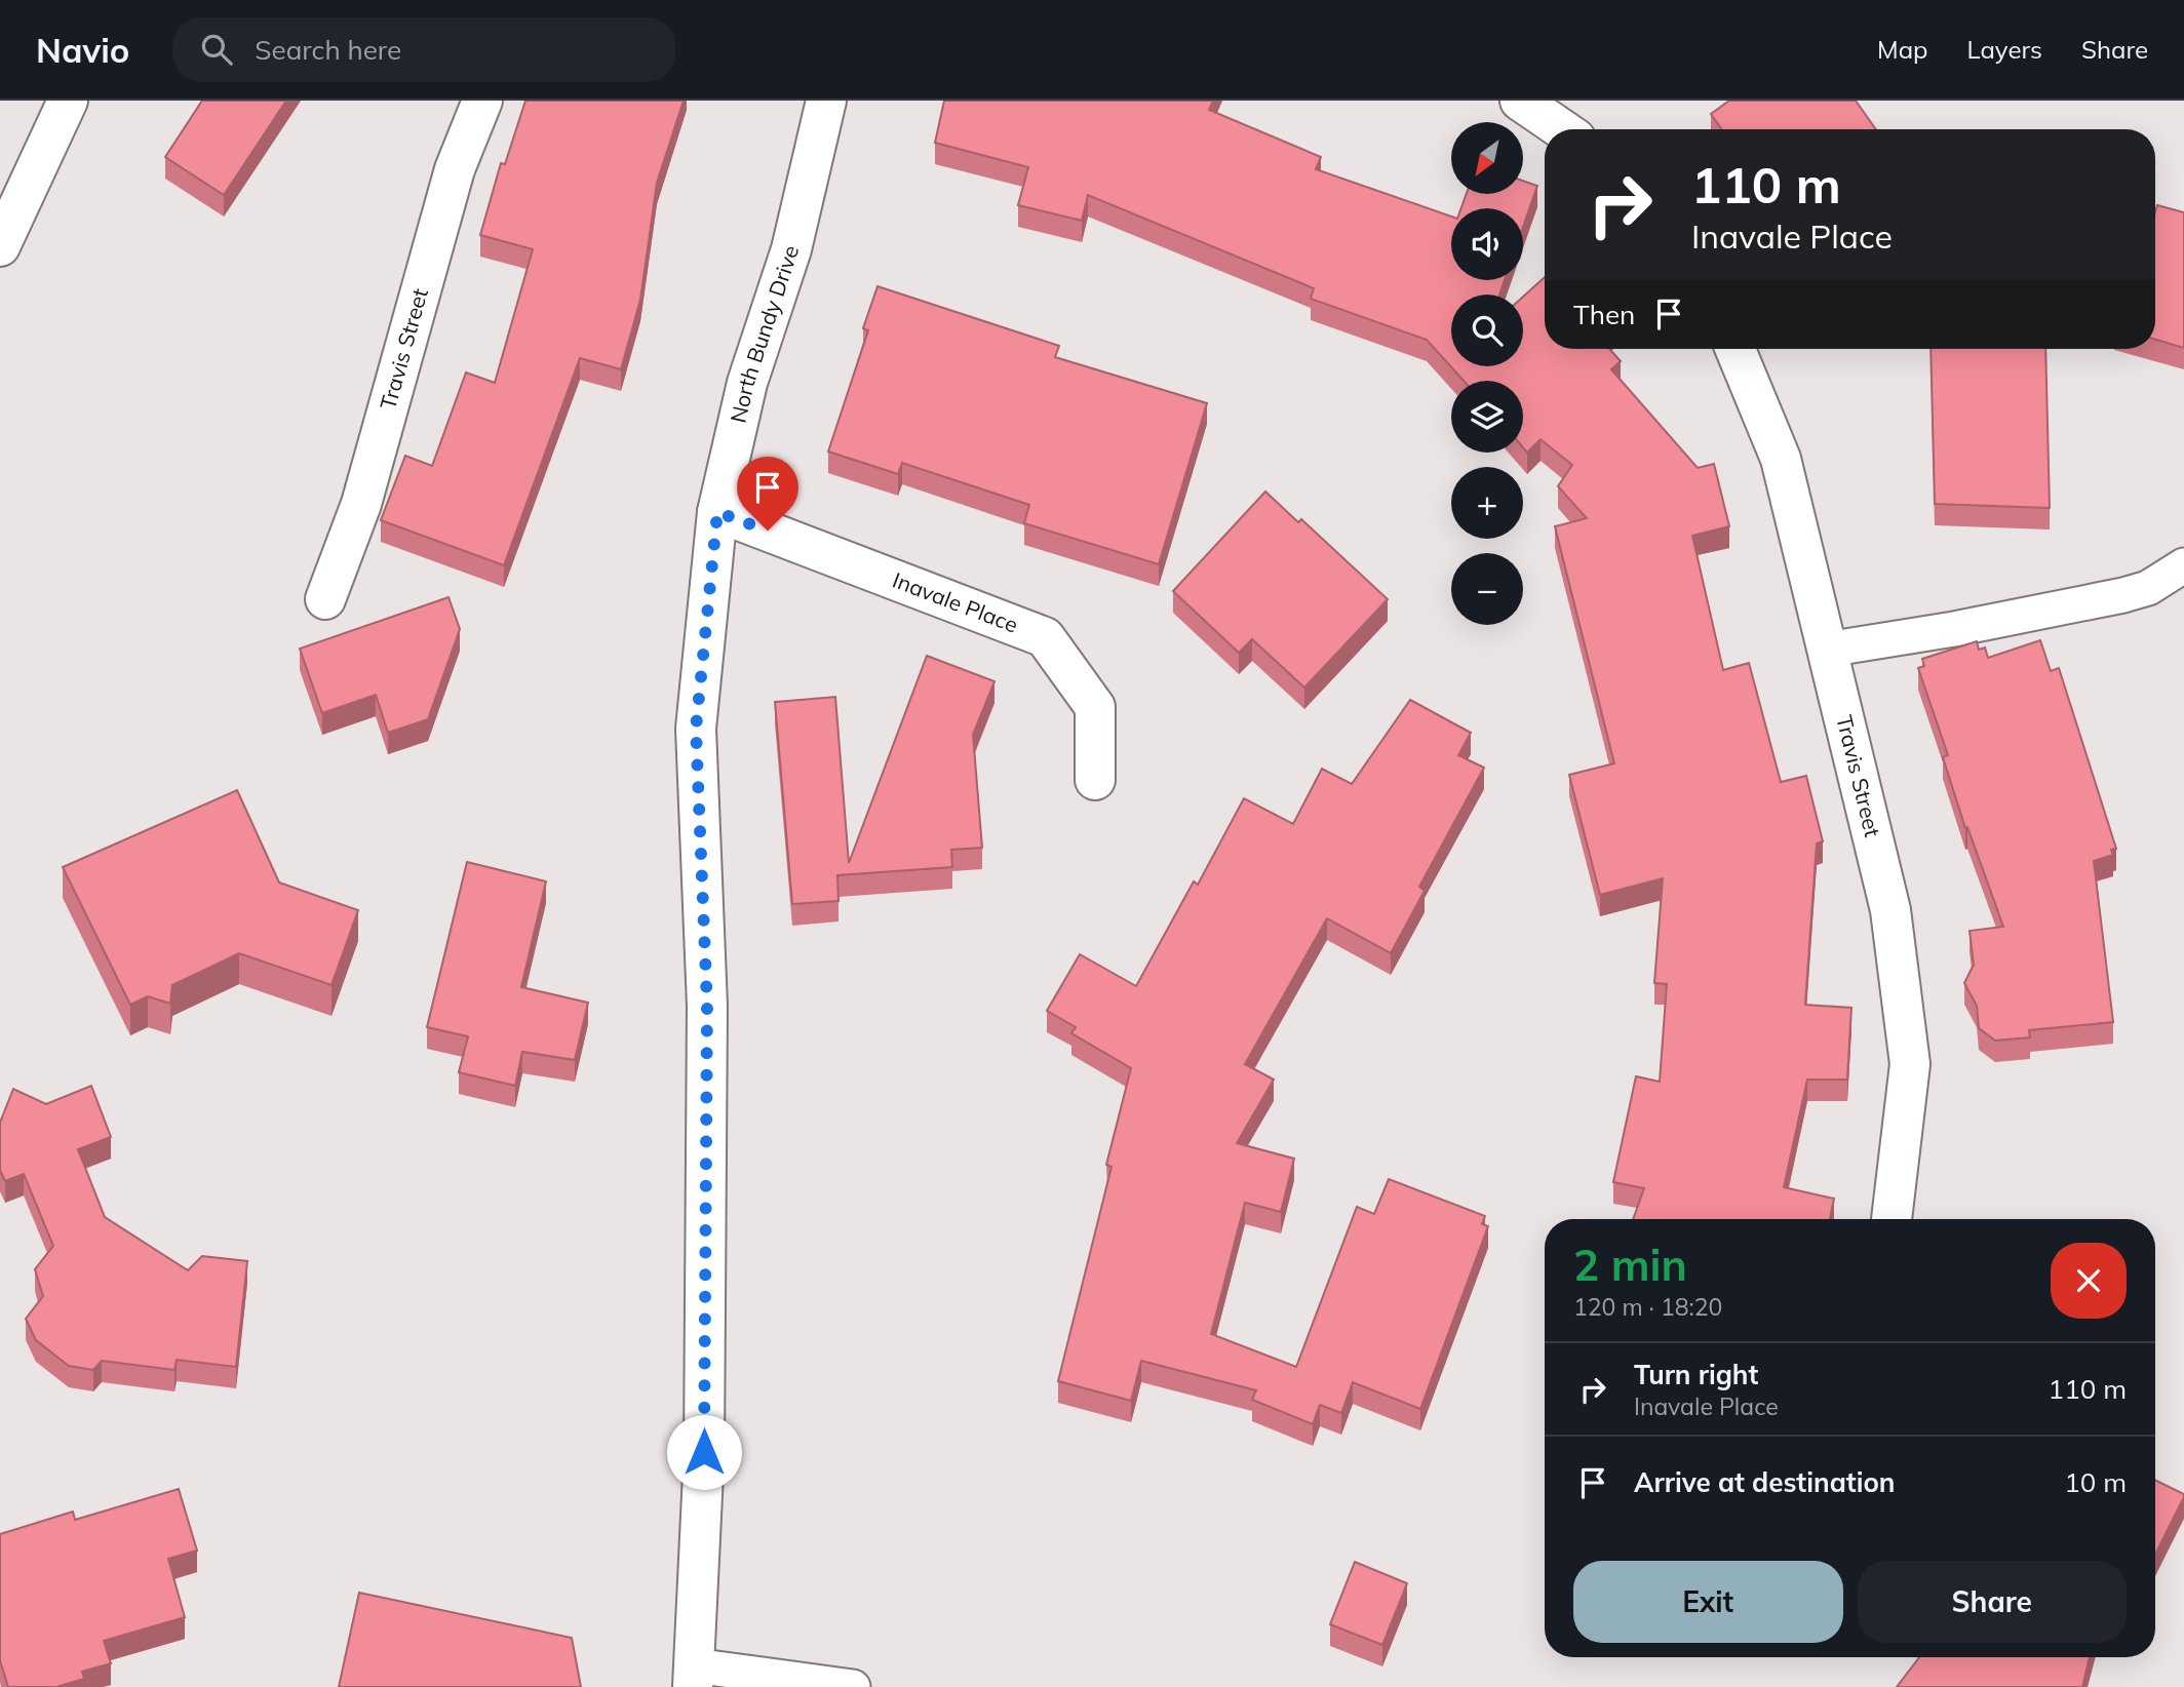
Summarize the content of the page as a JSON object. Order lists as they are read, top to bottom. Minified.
{"streets":{"street":["North Bundy Drive","Travis Street","Inavale Place"]},"crossings":[["North Bundy Drive","Inavale Place"]],"north":"bottom left","page":{"header":"Navio","search":"Search here","nav":["Map","Layers","Share"],"map_buttons":["+","−"],"turn":["110 m","Inavale Place"],"then":"Then","heading":["2 min","120 m · 18:20"],"list":[{"name":"Turn right","note":"Inavale Place","value":"110 m"},{"name":"Arrive at destination","value":"10 m"}],"buttons":["Exit","Share"]}}
